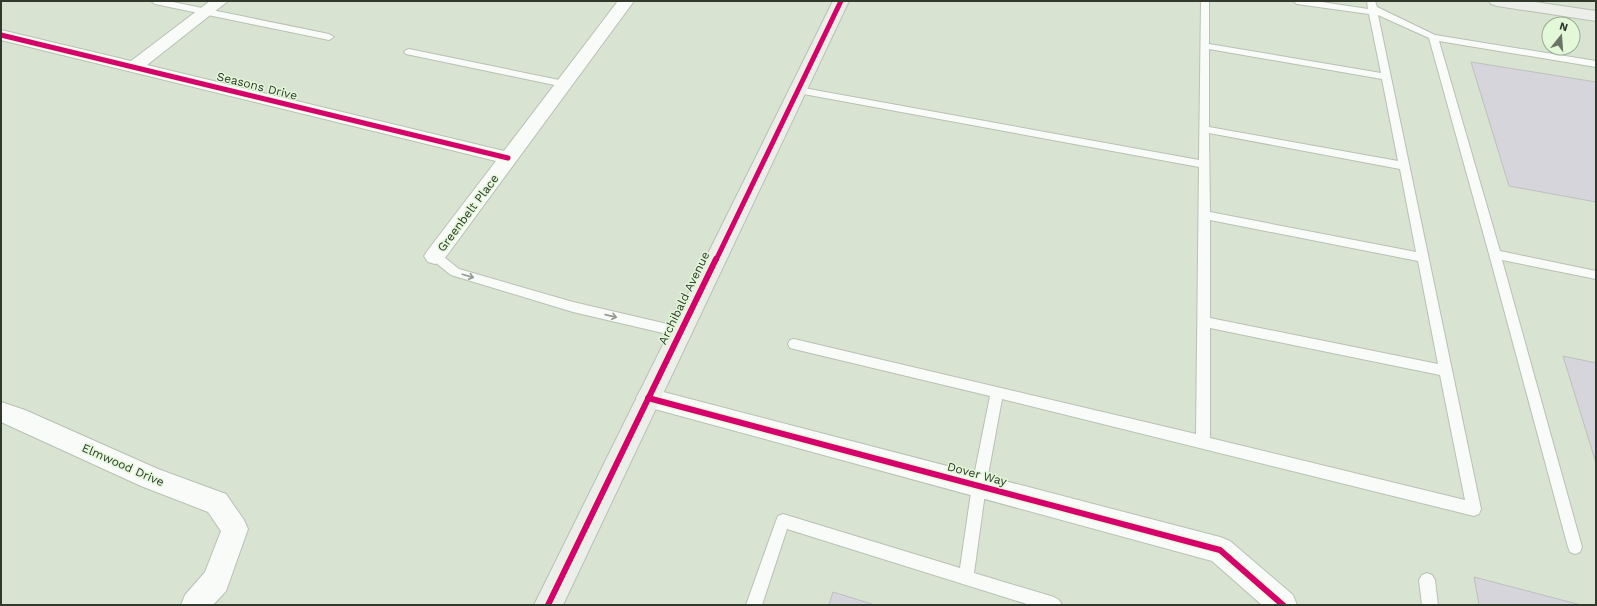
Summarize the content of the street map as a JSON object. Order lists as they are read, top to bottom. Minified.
{"streets":{"main road":["Archibald Avenue"],"street":["Seasons Drive","Greenbelt Place","Elmwood Drive","Dover Way"]},"crossings":[["Seasons Drive","Greenbelt Place"],["Greenbelt Place","Archibald Avenue"],["Archibald Avenue","Dover Way"]],"one_way":["Greenbelt Place"],"north":"top"}
